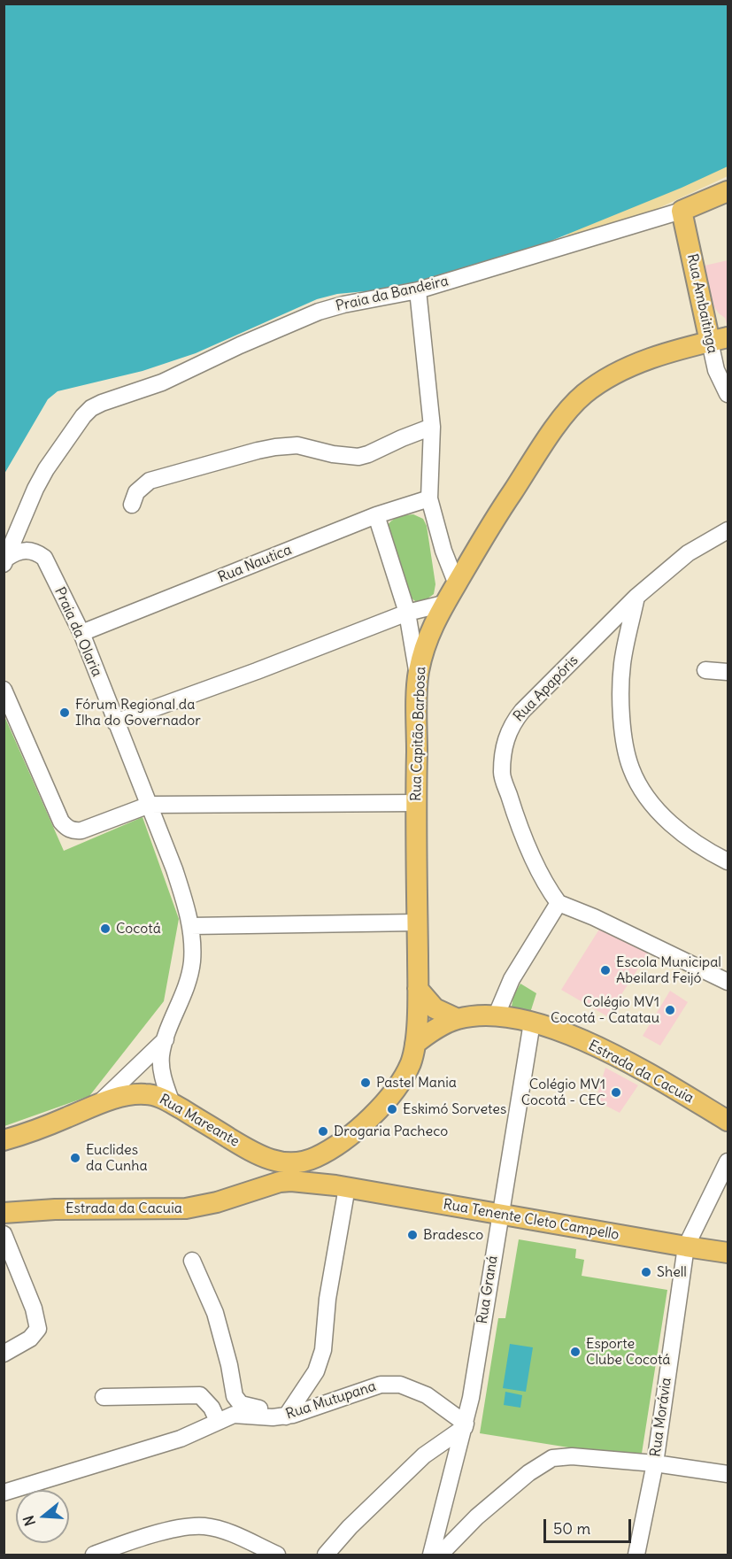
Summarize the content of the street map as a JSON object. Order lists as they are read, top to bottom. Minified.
{"streets":{"main road":["Praia da Bandeira","Rua Ambaitinga","Rua Capitão Barbosa","Estrada da Cacuia","Rua Mareante","Rua Tenente Cleto Campello"],"street":["Rua Nautica","Praia da Olaria","Rua Apapóris","Rua Graná","Rua Mutupana","Rua Morávia"]},"crossings":[["Praia da Bandeira","Rua Ambaitinga"],["Praia da Bandeira","Praia da Olaria"],["Rua Ambaitinga","Rua Capitão Barbosa"],["Rua Nautica","Praia da Olaria"],["Praia da Olaria","Rua Mareante"],["Rua Capitão Barbosa","Estrada da Cacuia"],["Rua Capitão Barbosa","Rua Mareante"],["Estrada da Cacuia","Rua Tenente Cleto Campello"],["Estrada da Cacuia","Rua Graná"],["Rua Tenente Cleto Campello","Rua Graná"],["Rua Tenente Cleto Campello","Rua Morávia"],["Rua Graná","Rua Mutupana"]],"places":["Fórum Regional da Ilha do Governador","Cocotá","Escola Municipal Abeilard Feijó","Colégio MV1 Cocotá - Catatau","Pastel Mania","Colégio MV1 Cocotá - CEC","Eskimó Sorvetes","Drogaria Pacheco","Euclides da Cunha","Bradesco","Shell","Esporte Clube Cocotá"],"scale_bar":"50 m","north":"left"}
